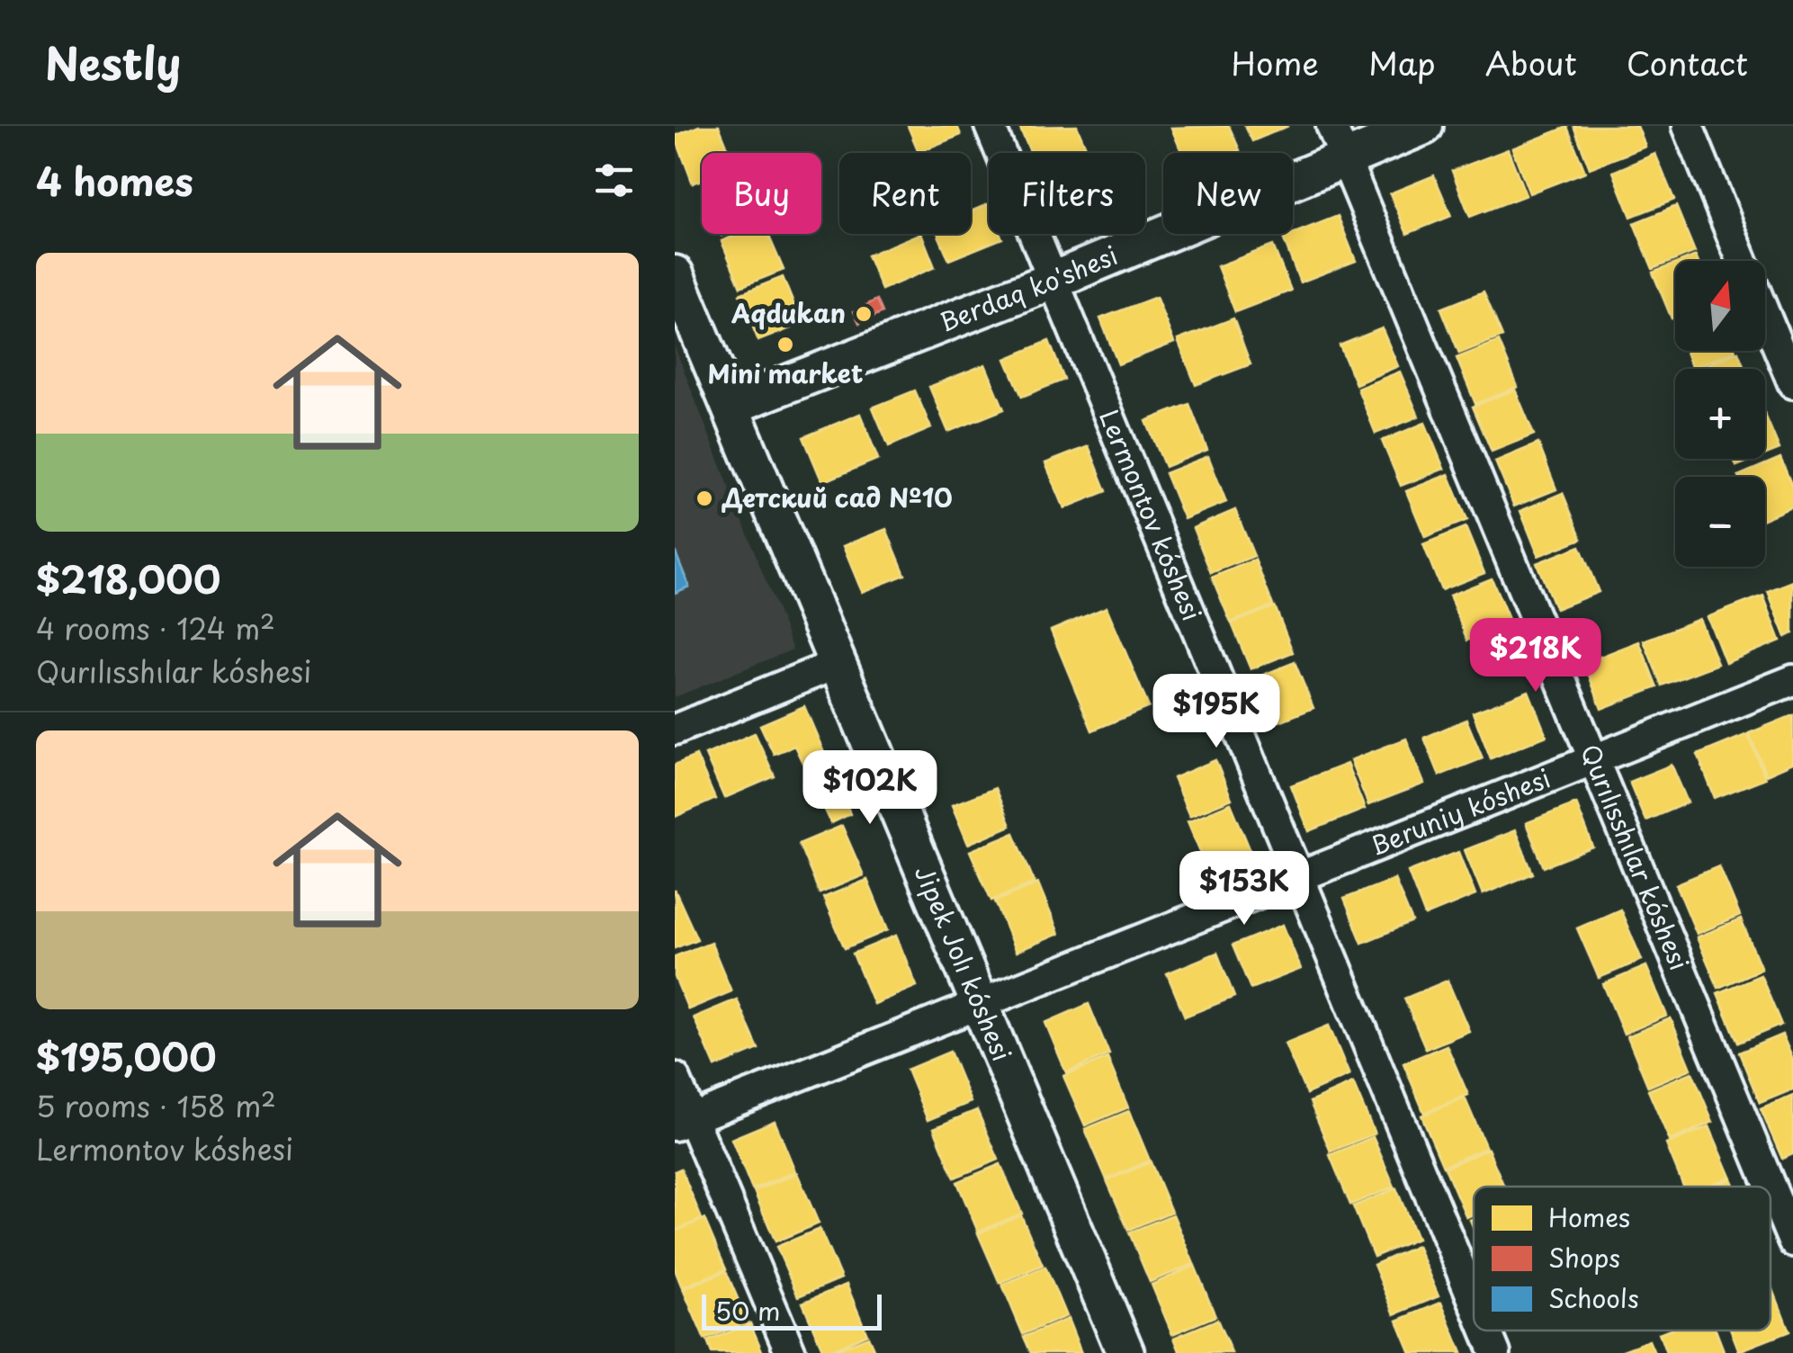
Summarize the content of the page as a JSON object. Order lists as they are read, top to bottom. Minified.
{"streets":{"street":["Berdaq ko'shesi","Lermontov kóshesi","Beruniy kóshesi","Qurılısshılar kóshesi","Jipek Jolı kóshesi"]},"crossings":[["Berdaq ko'shesi","Lermontov kóshesi"],["Berdaq ko'shesi","Qurılısshılar kóshesi"],["Berdaq ko'shesi","Jipek Jolı kóshesi"],["Lermontov kóshesi","Beruniy kóshesi"],["Beruniy kóshesi","Qurılısshılar kóshesi"],["Beruniy kóshesi","Jipek Jolı kóshesi"]],"places":["Aqdukan","Mini market","Детский сад №10"],"legend":["Homes","Shops","Schools"],"scale_bar":"50 m","north":"top","page":{"header":"Nestly","nav":["Home","Map","About","Contact"],"heading":"4 homes","chip":["Buy","Rent","Filters","New"],"list":[{"name":"$218,000","note":"4 rooms · 124 m² · Qurılısshılar kóshesi"},{"name":"$195,000","note":"5 rooms · 158 m² · Lermontov kóshesi"}],"map_buttons":["+","−"],"price":["$218K","$195K","$102K","$153K"],"scale":"50 m"}}
